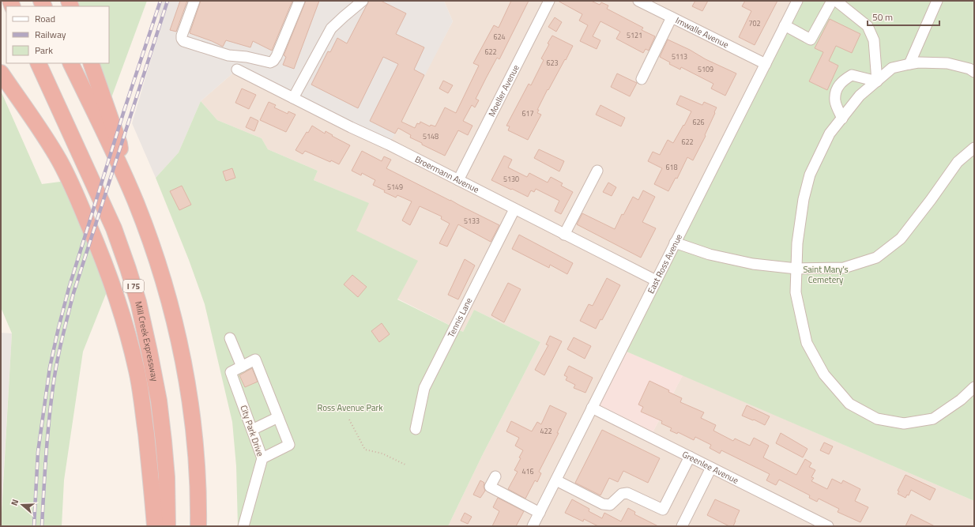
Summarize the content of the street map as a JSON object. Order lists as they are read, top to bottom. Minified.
{"streets":{"highway":["I 75","Mill Creek Expressway"],"street":["Imwalle Avenue","Moeller Avenue","Broermann Avenue","East Ross Avenue","Tennis Lane","City Park Drive","Greenlee Avenue"]},"crossings":[["Imwalle Avenue","East Ross Avenue"],["Moeller Avenue","Broermann Avenue"],["Broermann Avenue","East Ross Avenue"],["Broermann Avenue","Tennis Lane"],["East Ross Avenue","Greenlee Avenue"]],"parks":["Saint Mary’s Cemetery","Ross Avenue Park"],"house_numbers":["702","5121","624","622","5113","623","5109","617","626","5148","622","618","5130","5149","5133","422","416"],"legend":["Road","Railway","Park"],"scale_bar":"50 m","north":"left"}
